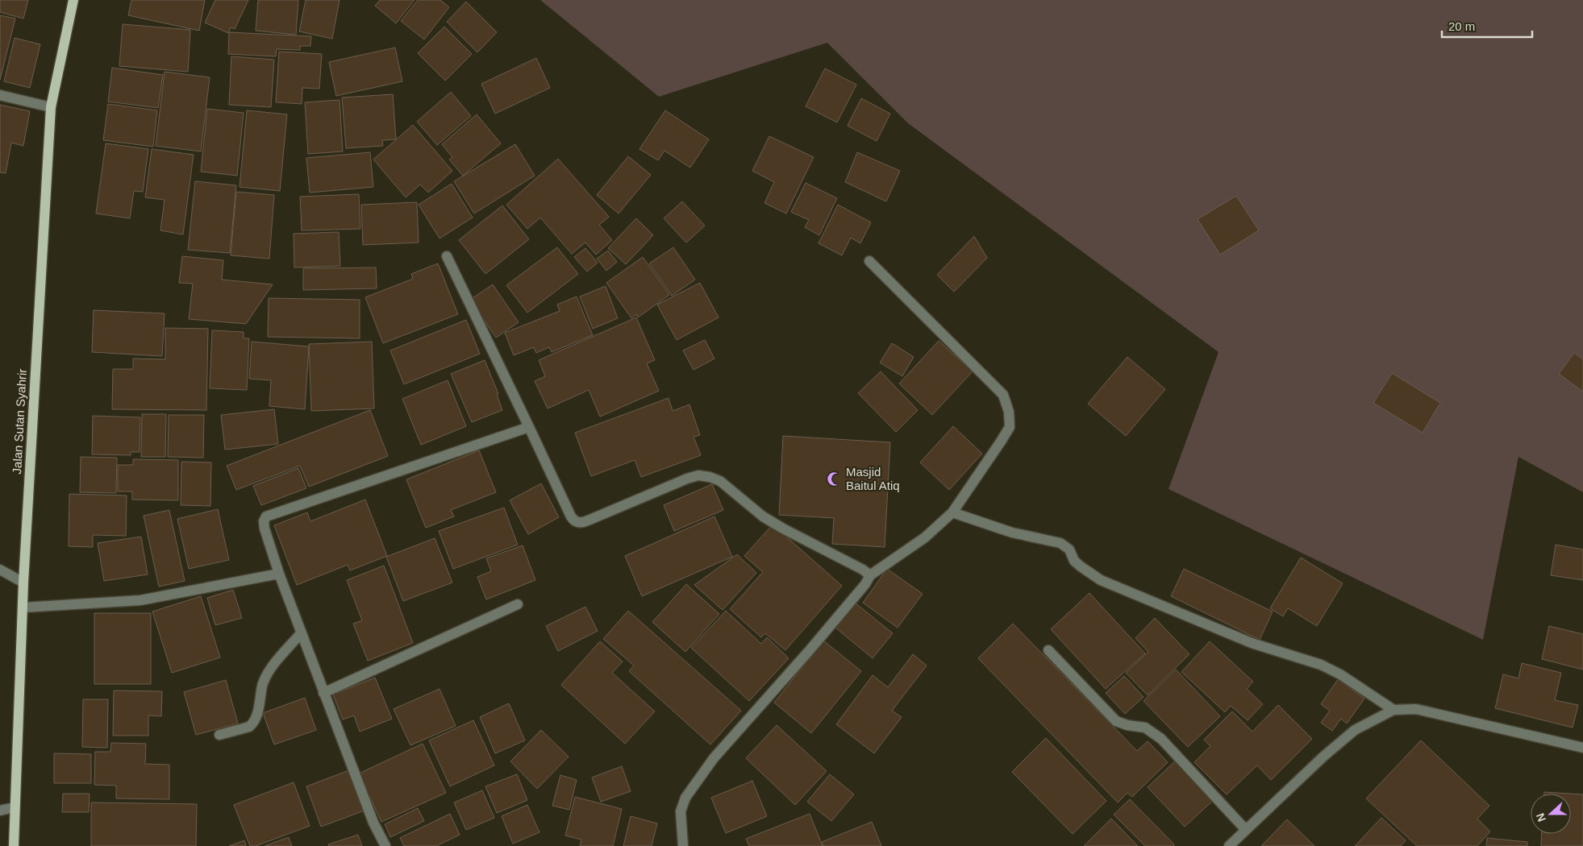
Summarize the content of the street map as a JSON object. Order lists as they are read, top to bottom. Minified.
{"streets":{"main road":["Jalan Sutan Syahrir"]},"places":{"mosque":["Masjid Baitul Atiq"]},"scale_bar":"20 m","north":"left"}
